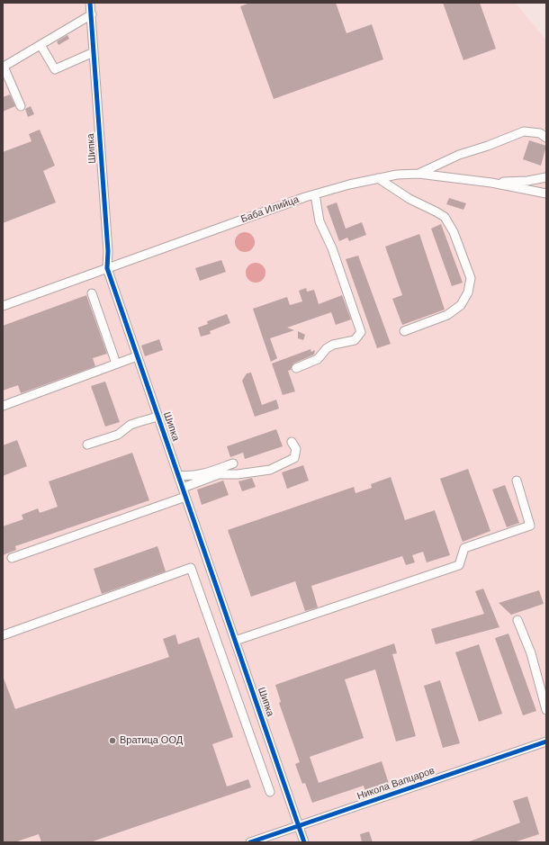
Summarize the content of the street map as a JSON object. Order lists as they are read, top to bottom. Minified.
{"streets":{"street":["Шипка","Баба Илийца","Никола Вапцаров"]},"crossings":[["Шипка","Баба Илийца"],["Шипка","Никола Вапцаров"]],"places":["Вратица ООД"]}
